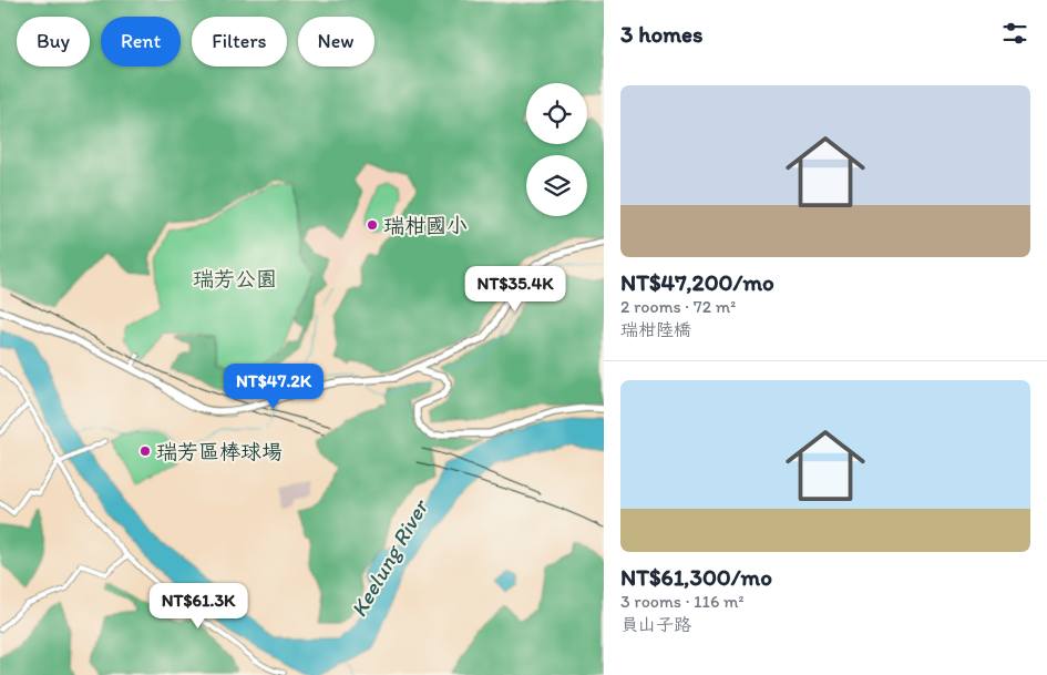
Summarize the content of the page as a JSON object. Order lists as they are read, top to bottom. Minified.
{"water":["Keelung River"],"parks":["瑞芳公園"],"places":["瑞柑國小","瑞芳區棒球場"],"page":{"heading":"3 homes","chip":["Buy","Rent","Filters","New"],"list":[{"name":"NT$47,200/mo","note":"2 rooms · 72 m² · 瑞柑陸橋"},{"name":"NT$61,300/mo","note":"3 rooms · 116 m² · 員山子路"}],"price":["NT$35.4K","NT$47.2K","NT$61.3K"]}}
